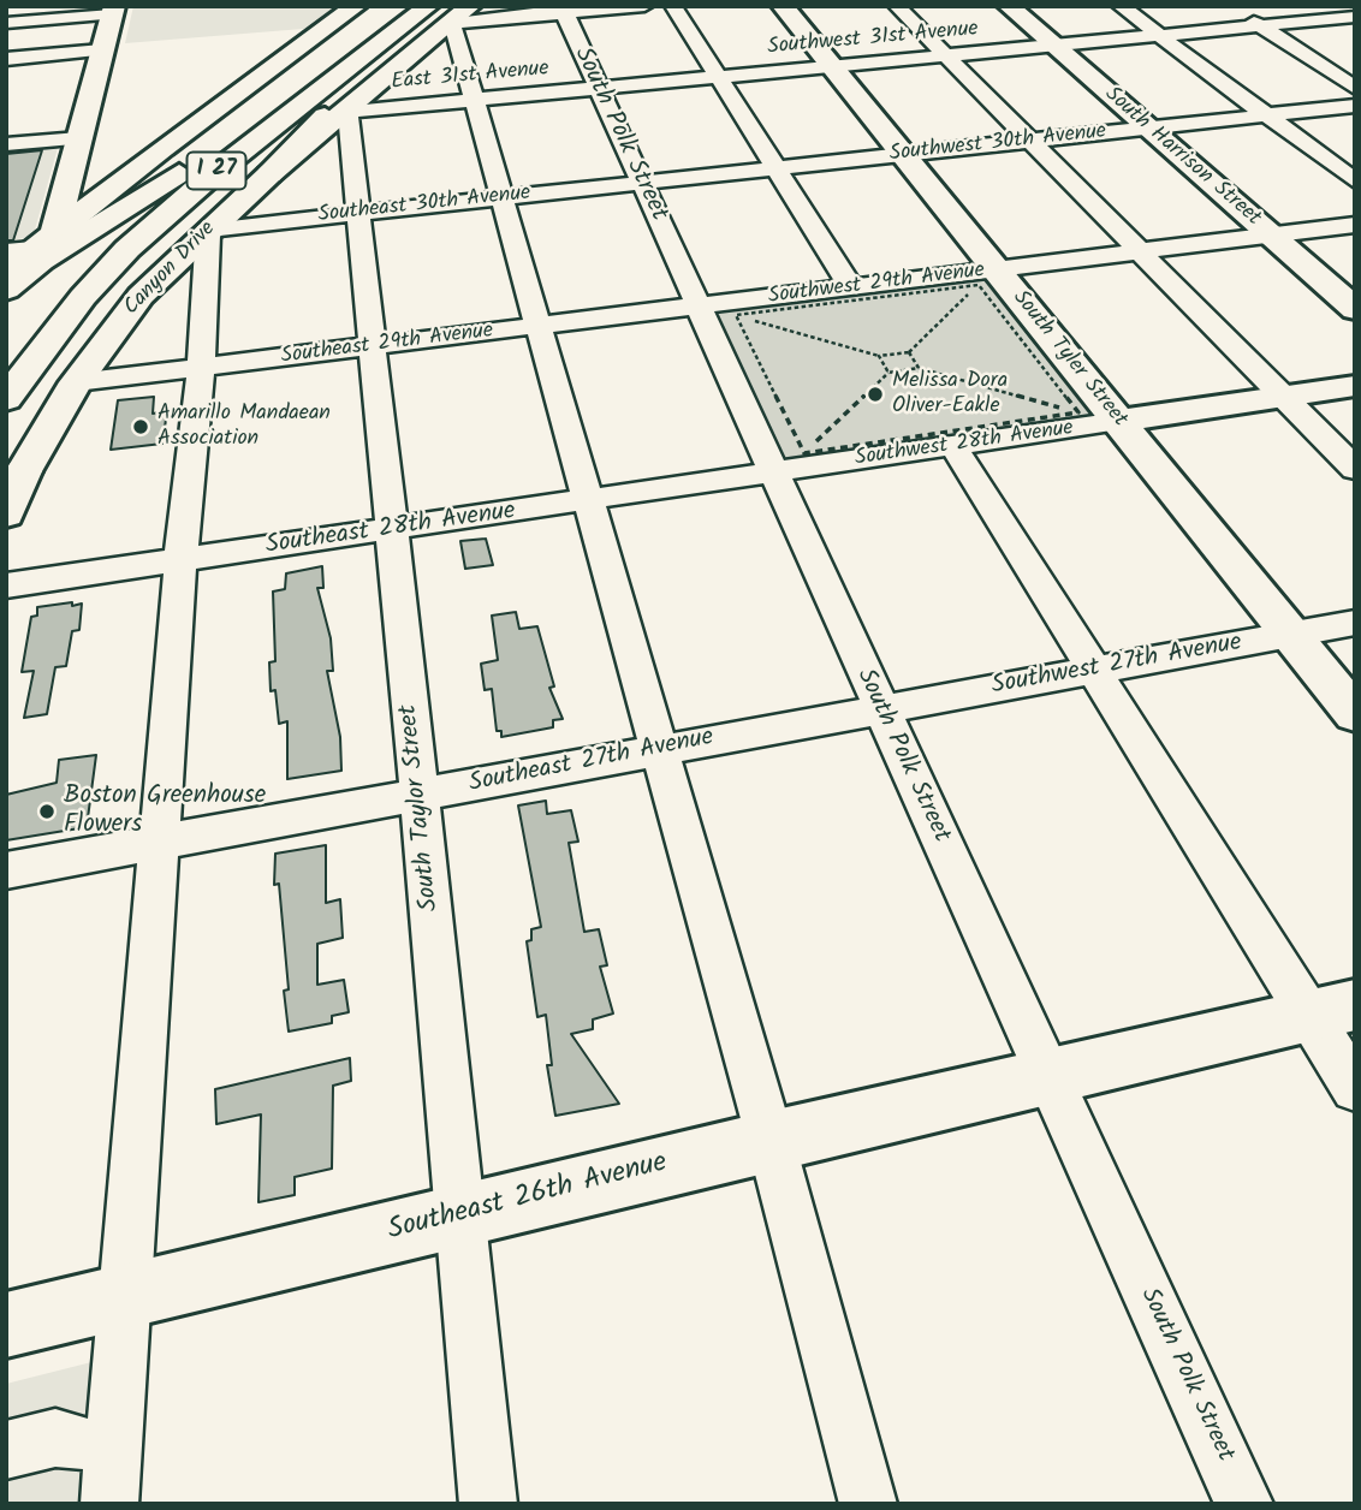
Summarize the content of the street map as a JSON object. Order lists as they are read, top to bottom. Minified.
{"streets":{"main road":["South Harrison Street","I 27","Canyon Drive","South Tyler Street","Southwest 28th Avenue","Southeast 26th Avenue"],"street":["Southwest 31st Avenue","East 31st Avenue","South Polk Street","Southwest 30th Avenue","Southeast 30th Avenue","Southwest 29th Avenue","Southeast 29th Avenue","Southeast 28th Avenue","Southwest 27th Avenue","Southeast 27th Avenue","South Taylor Street"]},"crossings":[["Southwest 31st Avenue","East 31st Avenue"],["Southwest 31st Avenue","South Polk Street"],["Southwest 31st Avenue","South Harrison Street"],["Southwest 31st Avenue","South Tyler Street"],["East 31st Avenue","South Polk Street"],["East 31st Avenue","Canyon Drive"],["East 31st Avenue","South Taylor Street"],["South Polk Street","Southwest 30th Avenue"],["South Polk Street","Southeast 30th Avenue"],["South Polk Street","Southwest 29th Avenue"],["South Polk Street","Southeast 29th Avenue"],["South Polk Street","Southwest 28th Avenue"],["South Polk Street","Southeast 28th Avenue"],["South Polk Street","Southwest 27th Avenue"],["South Polk Street","Southeast 27th Avenue"],["South Polk Street","Southeast 26th Avenue"],["Southwest 30th Avenue","South Harrison Street"],["Southwest 30th Avenue","Southeast 30th Avenue"],["Southwest 30th Avenue","South Tyler Street"],["South Harrison Street","Southwest 29th Avenue"],["I 27","Canyon Drive"],["Southeast 30th Avenue","Canyon Drive"],["Southeast 30th Avenue","South Taylor Street"],["Canyon Drive","Southeast 29th Avenue"],["Canyon Drive","South Taylor Street"],["Southwest 29th Avenue","Southeast 29th Avenue"],["Southwest 29th Avenue","South Tyler Street"],["Southeast 29th Avenue","South Taylor Street"],["South Tyler Street","Southwest 28th Avenue"],["South Tyler Street","Southwest 27th Avenue"],["Southwest 28th Avenue","Southeast 28th Avenue"],["Southeast 28th Avenue","South Taylor Street"],["Southwest 27th Avenue","Southeast 27th Avenue"],["Southeast 27th Avenue","South Taylor Street"],["South Taylor Street","Southeast 26th Avenue"]],"places":["Melissa Dora Oliver-Eakle","Amarillo Mandaean Association","Boston Greenhouse Flowers"]}
